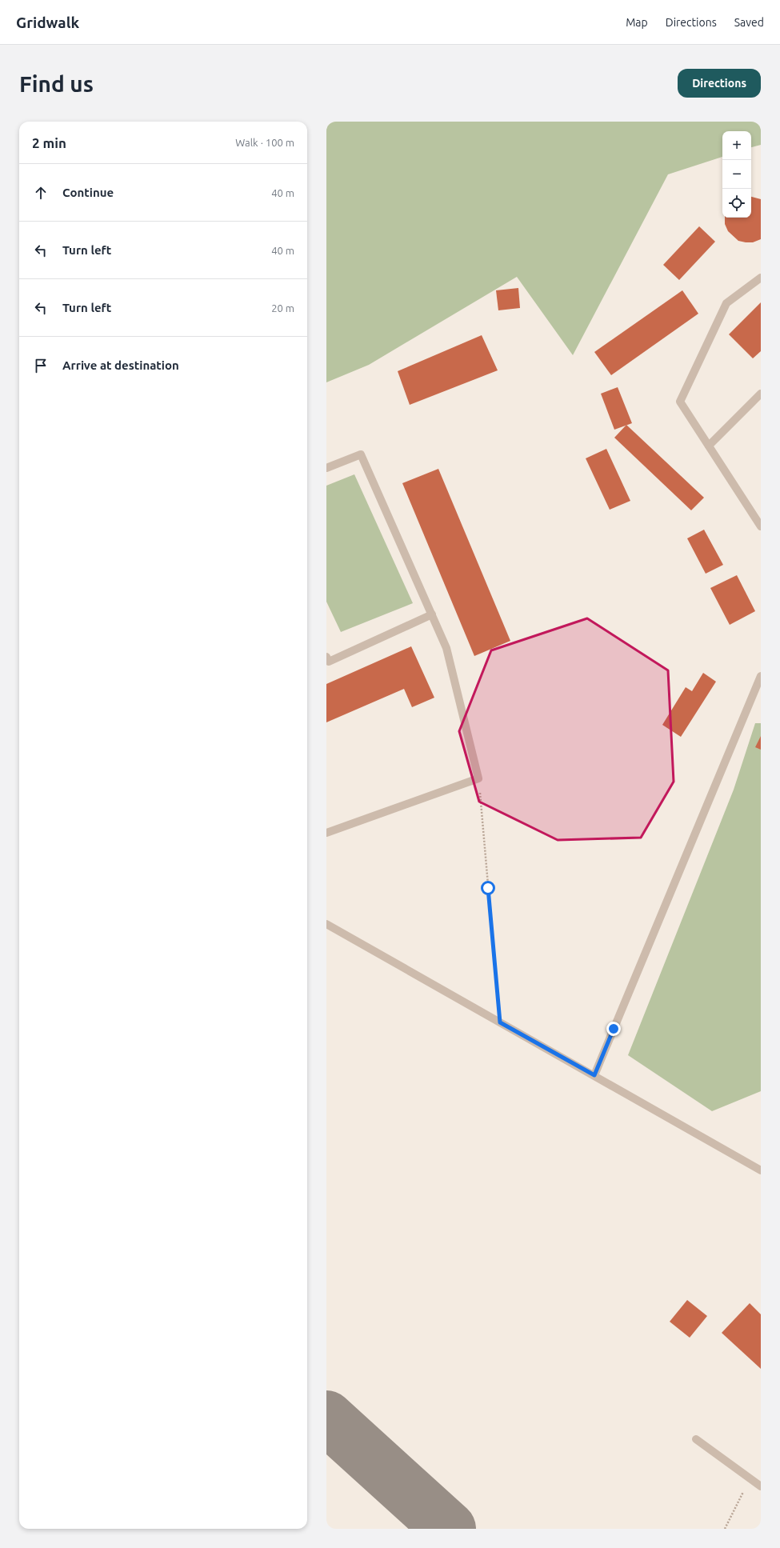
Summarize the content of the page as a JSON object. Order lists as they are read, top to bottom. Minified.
{"page":{"header":"Gridwalk","nav":["Map","Directions","Saved"],"buttons":"Directions","title":"Find us","heading":["2 min","Walk · 100 m"],"map_buttons":["+","−"],"list":[["Continue","40 m"],["Turn left","40 m"],["Turn left","20 m"],"Arrive at destination"]}}
